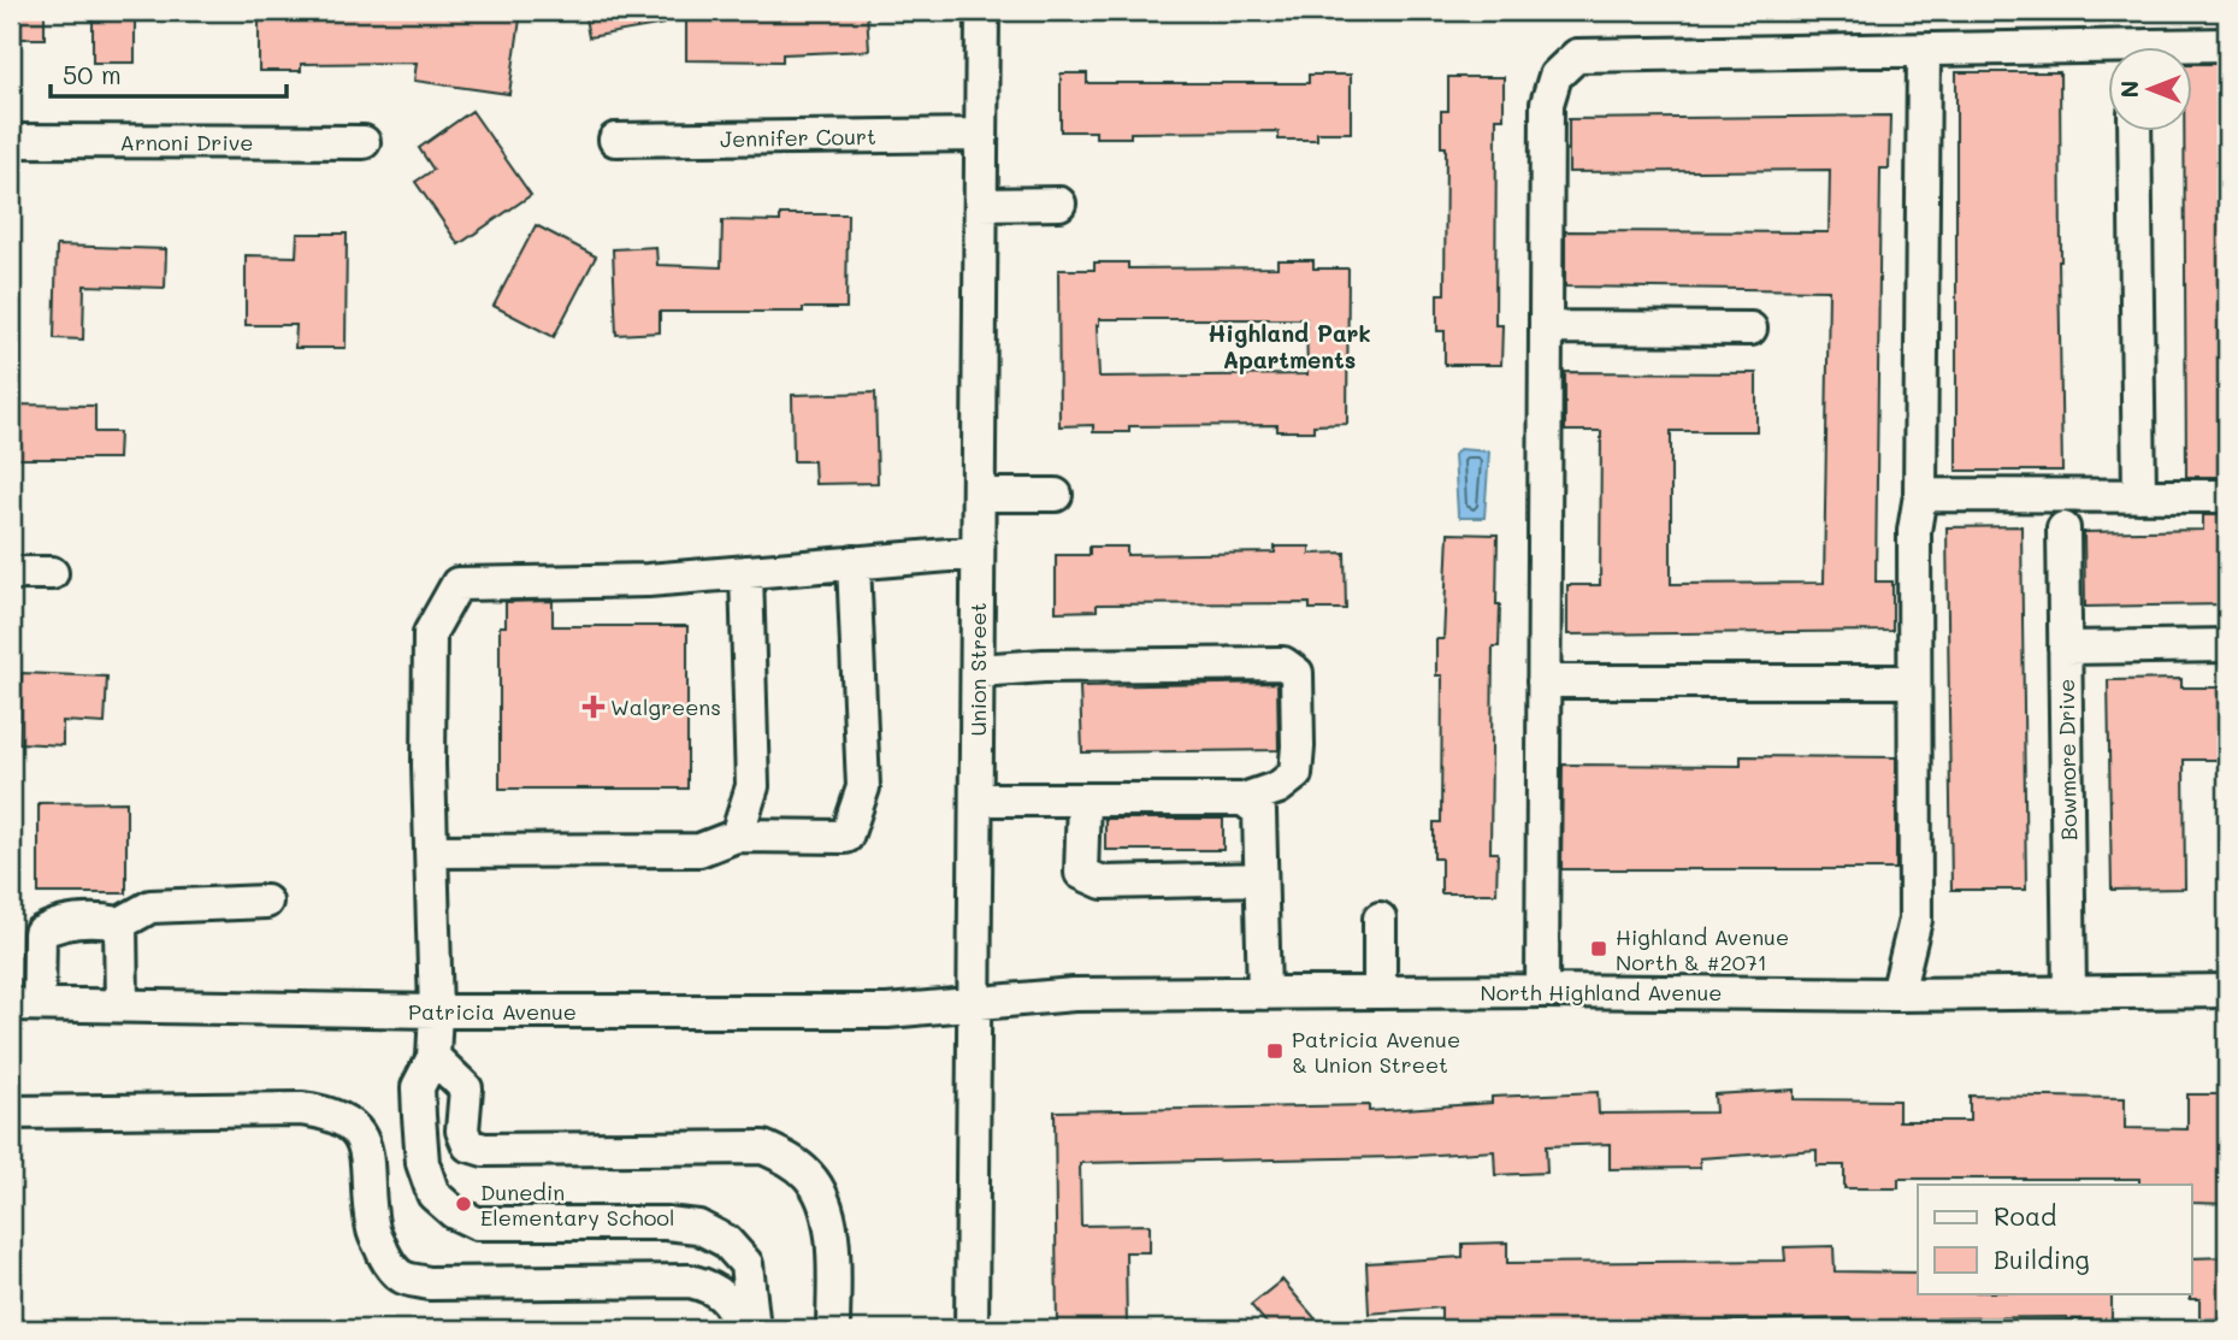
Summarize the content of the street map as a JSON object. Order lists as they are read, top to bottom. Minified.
{"streets":{"street":["Jennifer Court","Arnoni Drive","Union Street","Bowmore Drive","North Highland Avenue","Patricia Avenue"]},"crossings":[["Jennifer Court","Union Street"],["Union Street","North Highland Avenue"],["Union Street","Patricia Avenue"],["Bowmore Drive","North Highland Avenue"],["North Highland Avenue","Patricia Avenue"]],"districts":["Highland Park Apartments"],"places":{"health":["Walgreens"],"transit":["Highland Avenue North & #2071","Patricia Avenue & Union Street"],"other":["Dunedin Elementary School"]},"legend":["Road","Building"],"scale_bar":"50 m","north":"left"}
